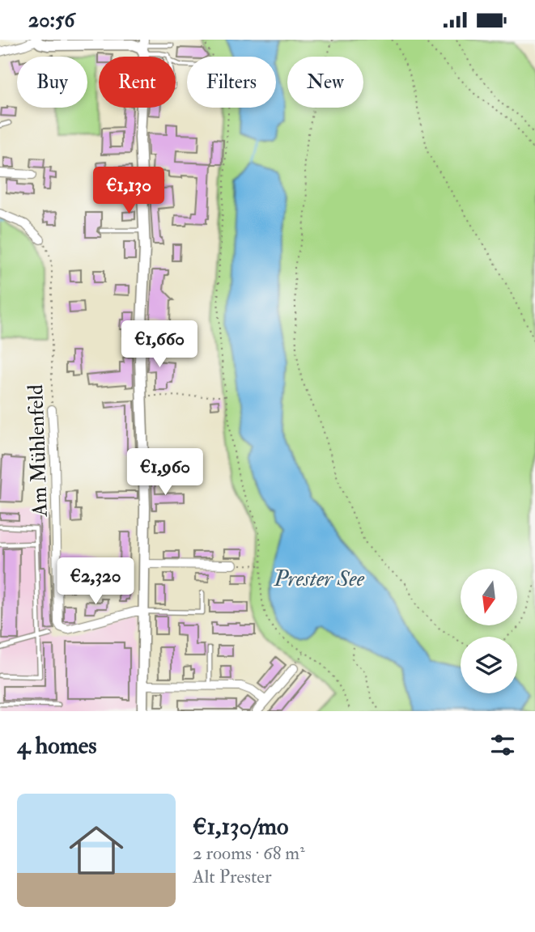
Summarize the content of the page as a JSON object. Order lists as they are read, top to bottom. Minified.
{"streets":{"street":["Am Mühlenfeld"]},"water":["Prester See"],"north":"bottom","page":{"status":"20:56","chip":["Buy","Rent","Filters","New"],"price":["€1,130","€1,660","€1,960","€2,320"],"heading":"4 homes","list":[{"name":"€1,130/mo","note":"2 rooms · 68 m² · Alt Prester"}]}}
